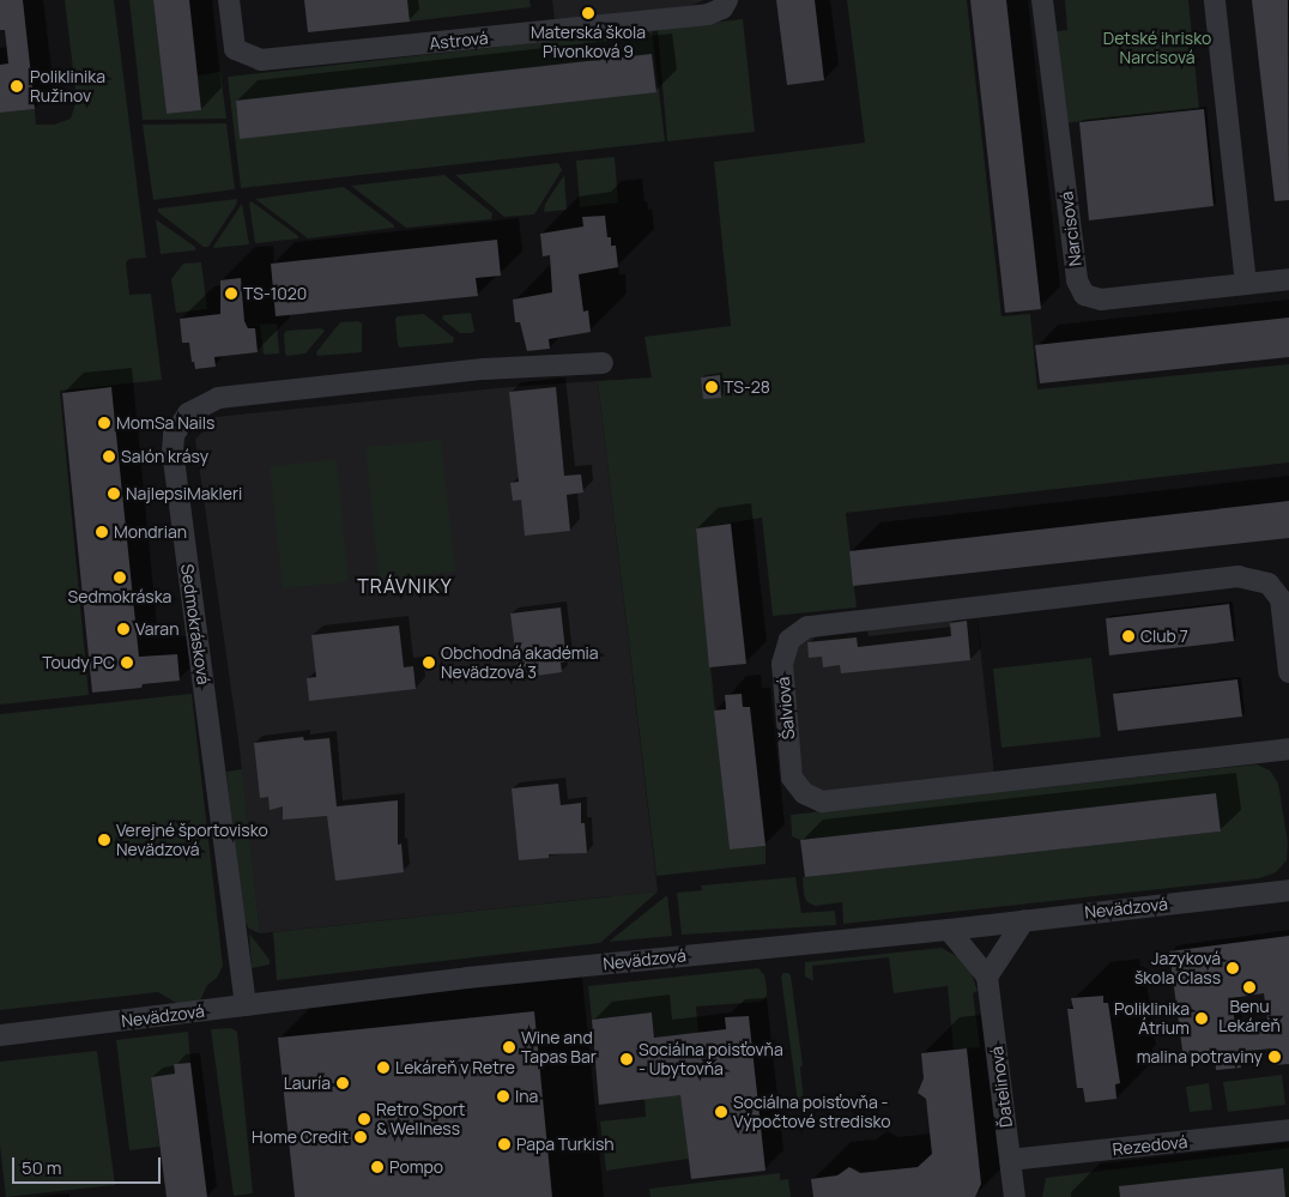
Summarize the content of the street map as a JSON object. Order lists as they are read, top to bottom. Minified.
{"streets":{"street":["Astrová","Narcisová","Sedmokrásková","Šalviová","Nevädzová","Ďatelinová","Rezedová"]},"crossings":[["Sedmokrásková","Nevädzová"],["Ďatelinová","Rezedová"]],"districts":["TRÁVNIKY"],"parks":["Detské ihrisko Narcisová"],"places":["Materská škola Pivonková 9","Poliklinika Ružinov","TS-1020","TS-28","MomSa Nails","Salón krásy","NajlepsiMakleri","Mondrian","Sedmokráska","Varan","Club 7","Toudy PC","Obchodná akadémia Nevädzová 3","Verejné športovisko Nevädzová","Jazyková škola Class","Benu Lekáreň","Poliklinika Átrium","Wine and Tapas Bar","malina potraviny","Sociálna poisťovňa - Ubytovňa","Lekáreň v Retre","Lauría","Ina","Sociálna poisťovňa - Výpočtové stredisko","Retro Sport & Wellness","Home Credit","Papa Turkish","Pompo"],"scale_bar":"50 m"}
